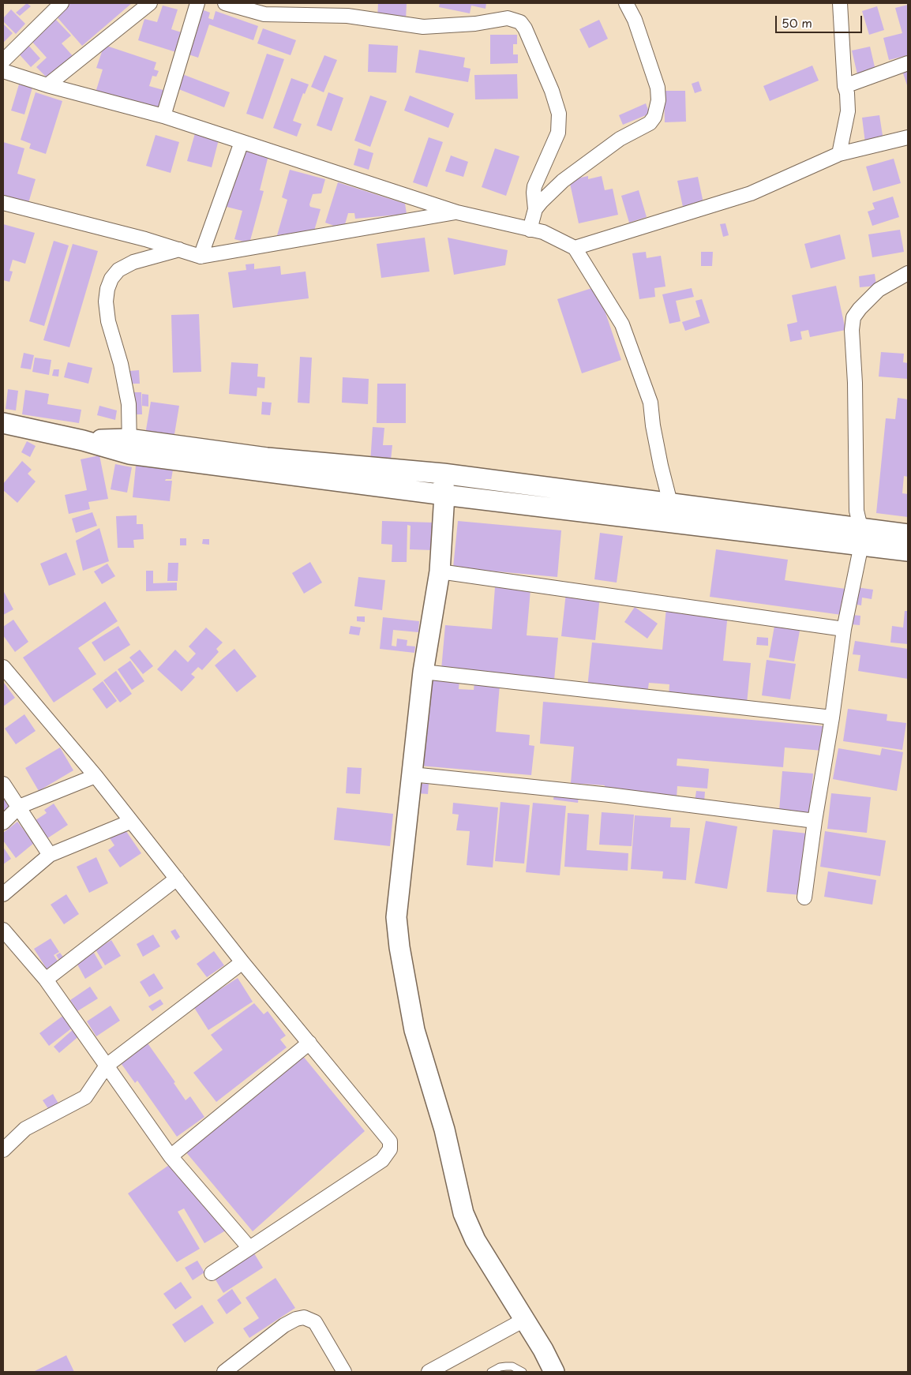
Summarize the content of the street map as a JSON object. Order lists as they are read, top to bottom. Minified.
{"scale_bar":"50 m"}
